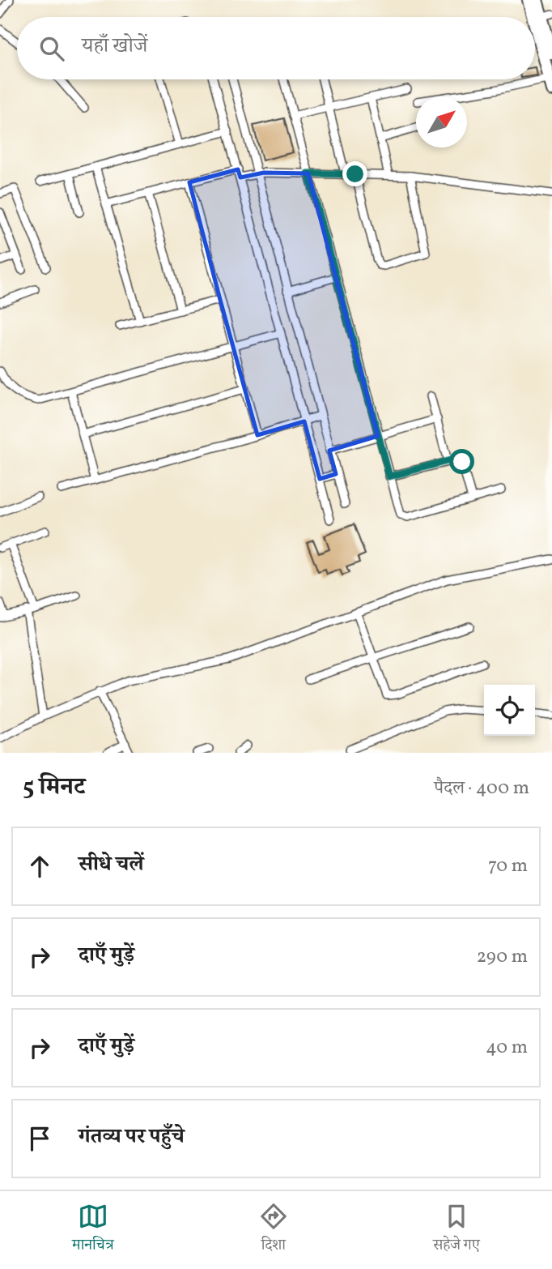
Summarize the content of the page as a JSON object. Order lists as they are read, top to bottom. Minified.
{"north":"top right","page":{"search":"यहाँ खोजें","heading":["5 मिनट","पैदल · 400 m"],"list":[["सीधे चलें","70 m"],["दाएँ मुड़ें","290 m"],["दाएँ मुड़ें","40 m"],"गंतव्य पर पहुँचे"],"nav":["मानचित्र","दिशा","सहेजे गए"]}}
